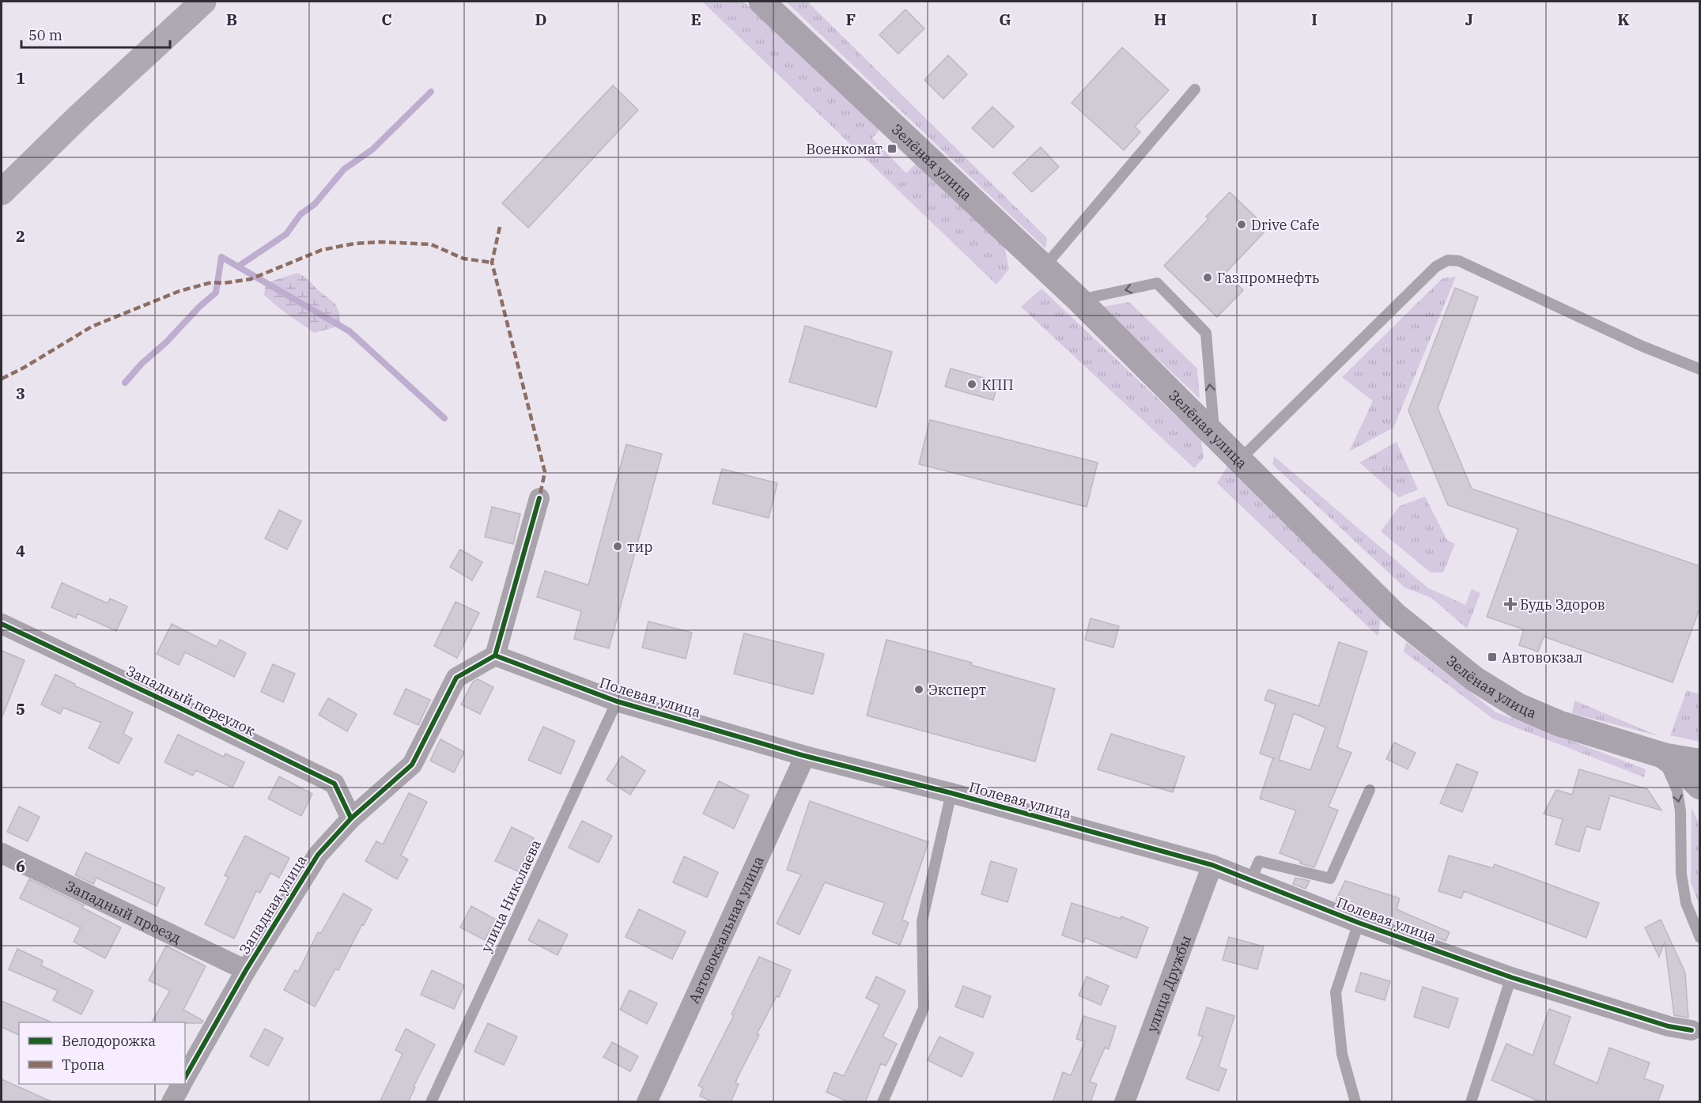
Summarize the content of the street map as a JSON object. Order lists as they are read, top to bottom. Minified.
{"streets":{"main road":["Зелёная улица"],"street":["Полевая улица","Западный переулок","Западная улица","Западный проезд","Автовокзальная улица","улица Дружбы"],"lane":["улица Николаева"]},"crossings":[["Полевая улица","улица Николаева"],["Полевая улица","Западная улица"],["Полевая улица","Автовокзальная улица"],["Полевая улица","улица Дружбы"],["Западный переулок","Западная улица"],["Западная улица","Западный проезд"]],"places":{"transit":["Военкомат","Автовокзал"],"other":["Drive Cafe","Газпромнефть","КПП","тир","Эксперт"],"health":["Будь Здоров"]},"legend":["Велодорожка","Тропа"],"scale_bar":"50 m","grid":{"columns":["B","C","D","E","F","G","H","I","J","K"],"rows":["1","2","3","4","5","6"]}}
